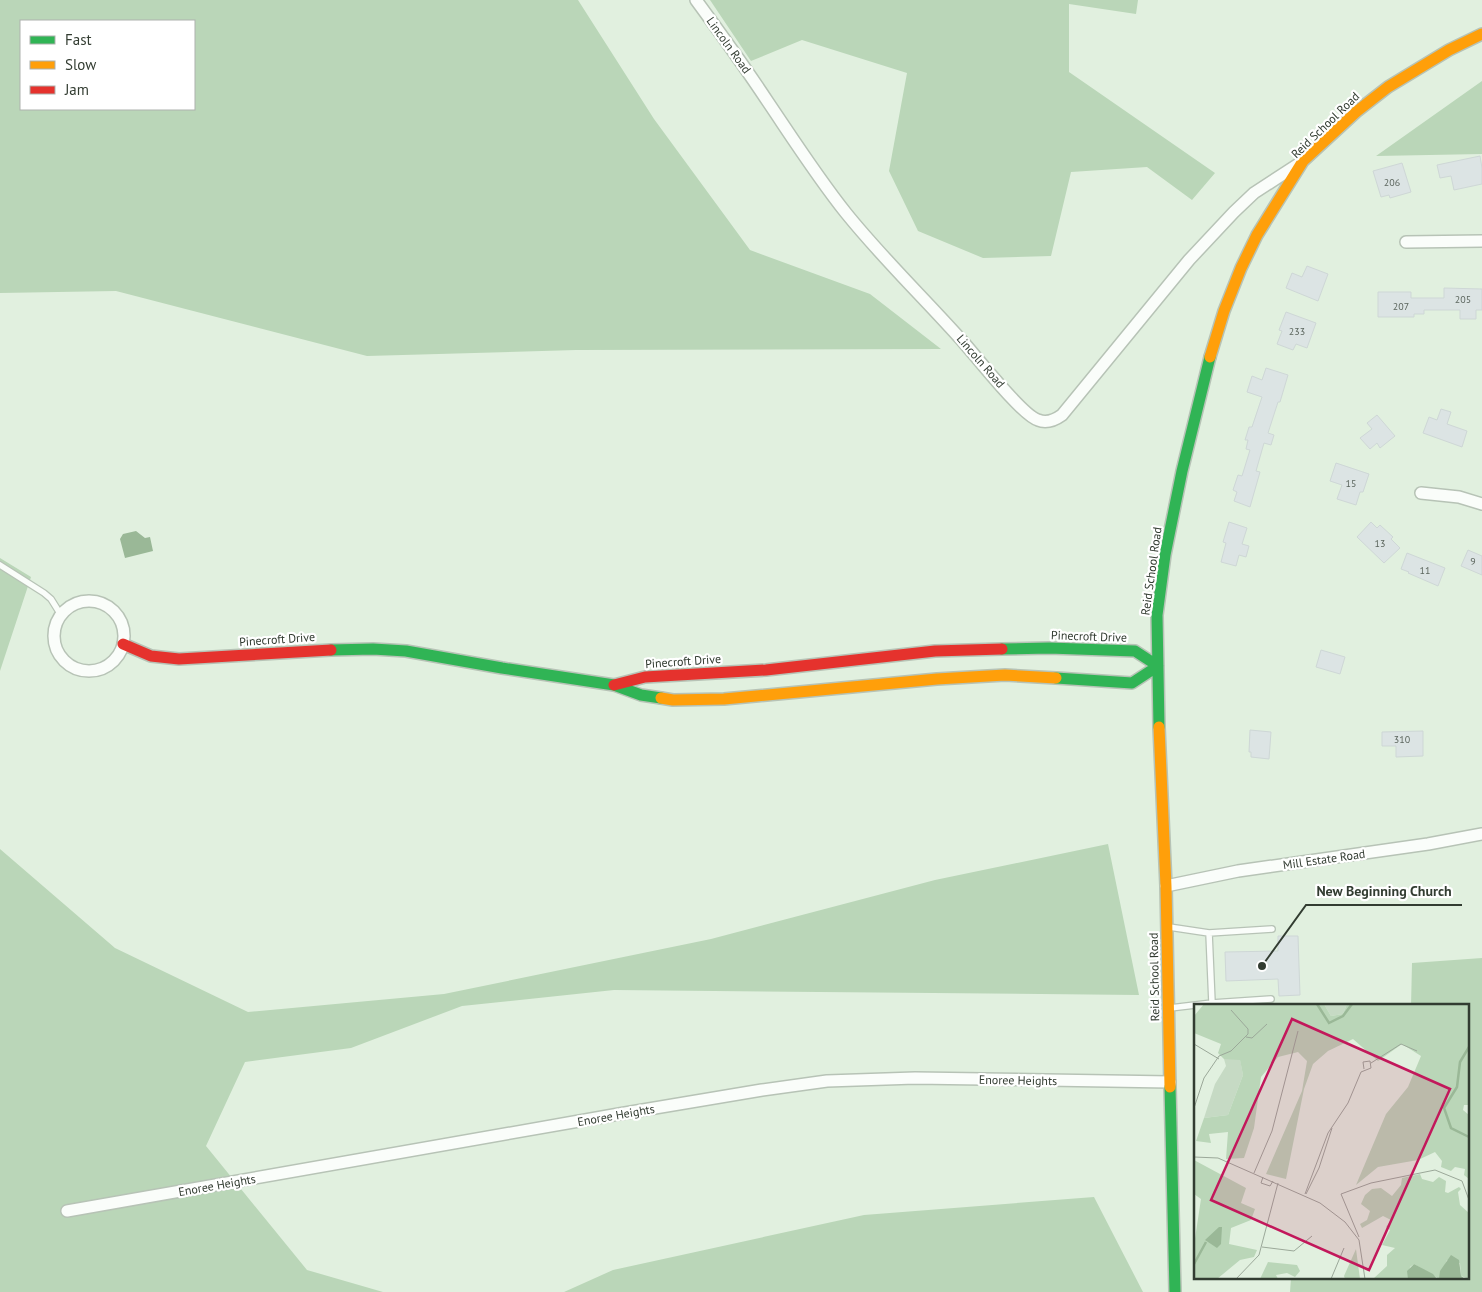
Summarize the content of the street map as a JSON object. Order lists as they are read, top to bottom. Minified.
{"streets":{"street":["Lincoln Road","Reid School Road","Pinecroft Drive","Mill Estate Road","Enoree Heights"]},"crossings":[["Lincoln Road","Reid School Road"],["Reid School Road","Pinecroft Drive"],["Reid School Road","Mill Estate Road"],["Reid School Road","Enoree Heights"]],"places":["New Beginning Church"],"house_numbers":["206","205","207","233","15","13","9","11","310"],"legend":["Fast","Slow","Jam"]}
